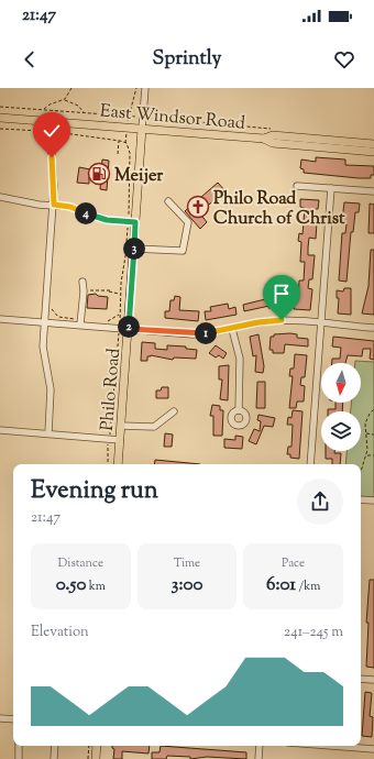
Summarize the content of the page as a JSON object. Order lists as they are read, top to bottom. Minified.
{"streets":{"main road":["East Windsor Road","Philo Road"]},"crossings":[["East Windsor Road","Philo Road"]],"places":{"fuel station":["Meijer"],"church":["Philo Road Church of Christ"]},"north":"bottom","page":{"status":"21:47","header":"Sprintly","pins":["4","3","2","1"],"heading":["Evening run","21:47"],"stats":[["Distance","0.50 km"],["Time","3:00"],["Pace","6:01 /km"]],"chart":["Elevation","241–245 m"]}}
